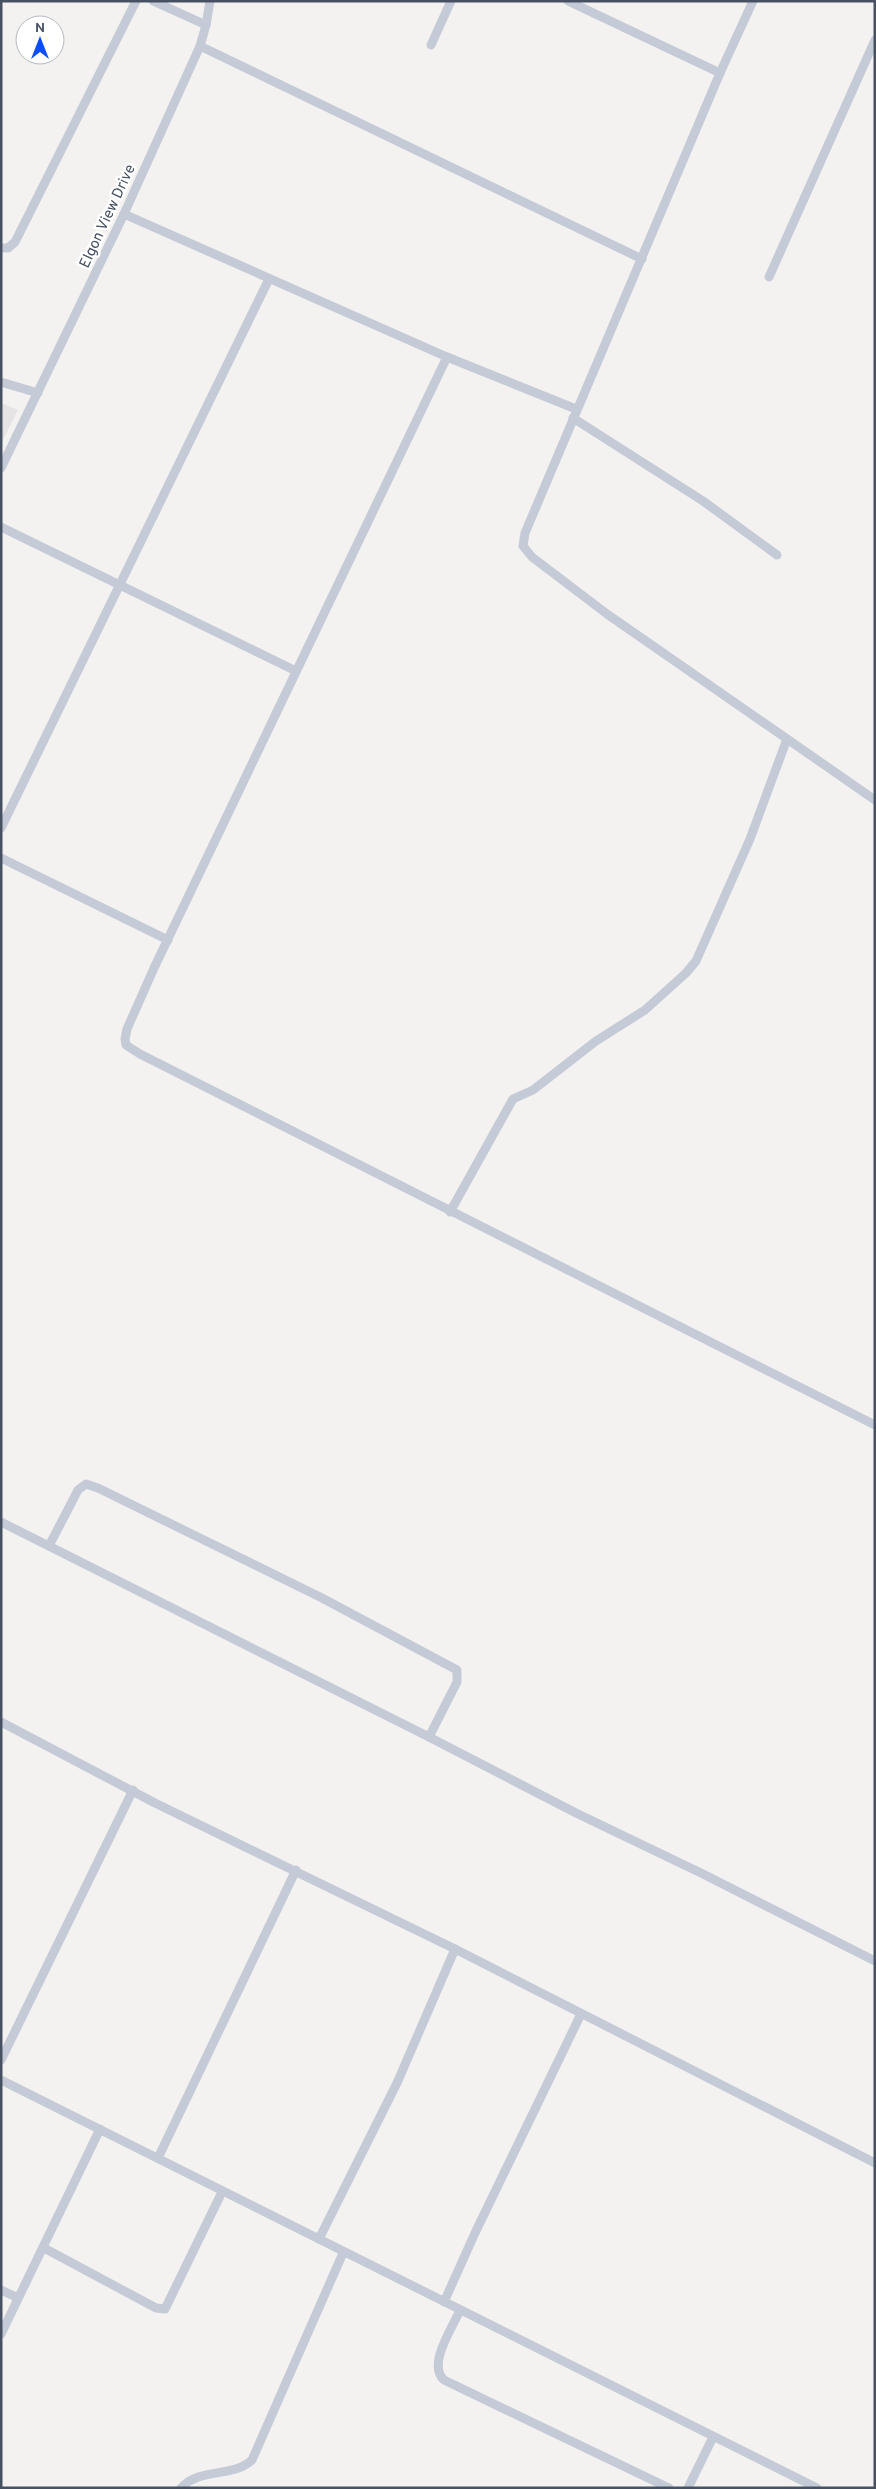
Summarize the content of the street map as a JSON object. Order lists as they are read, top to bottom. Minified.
{"streets":{"street":["Elgon View Drive"]},"north":"top"}
